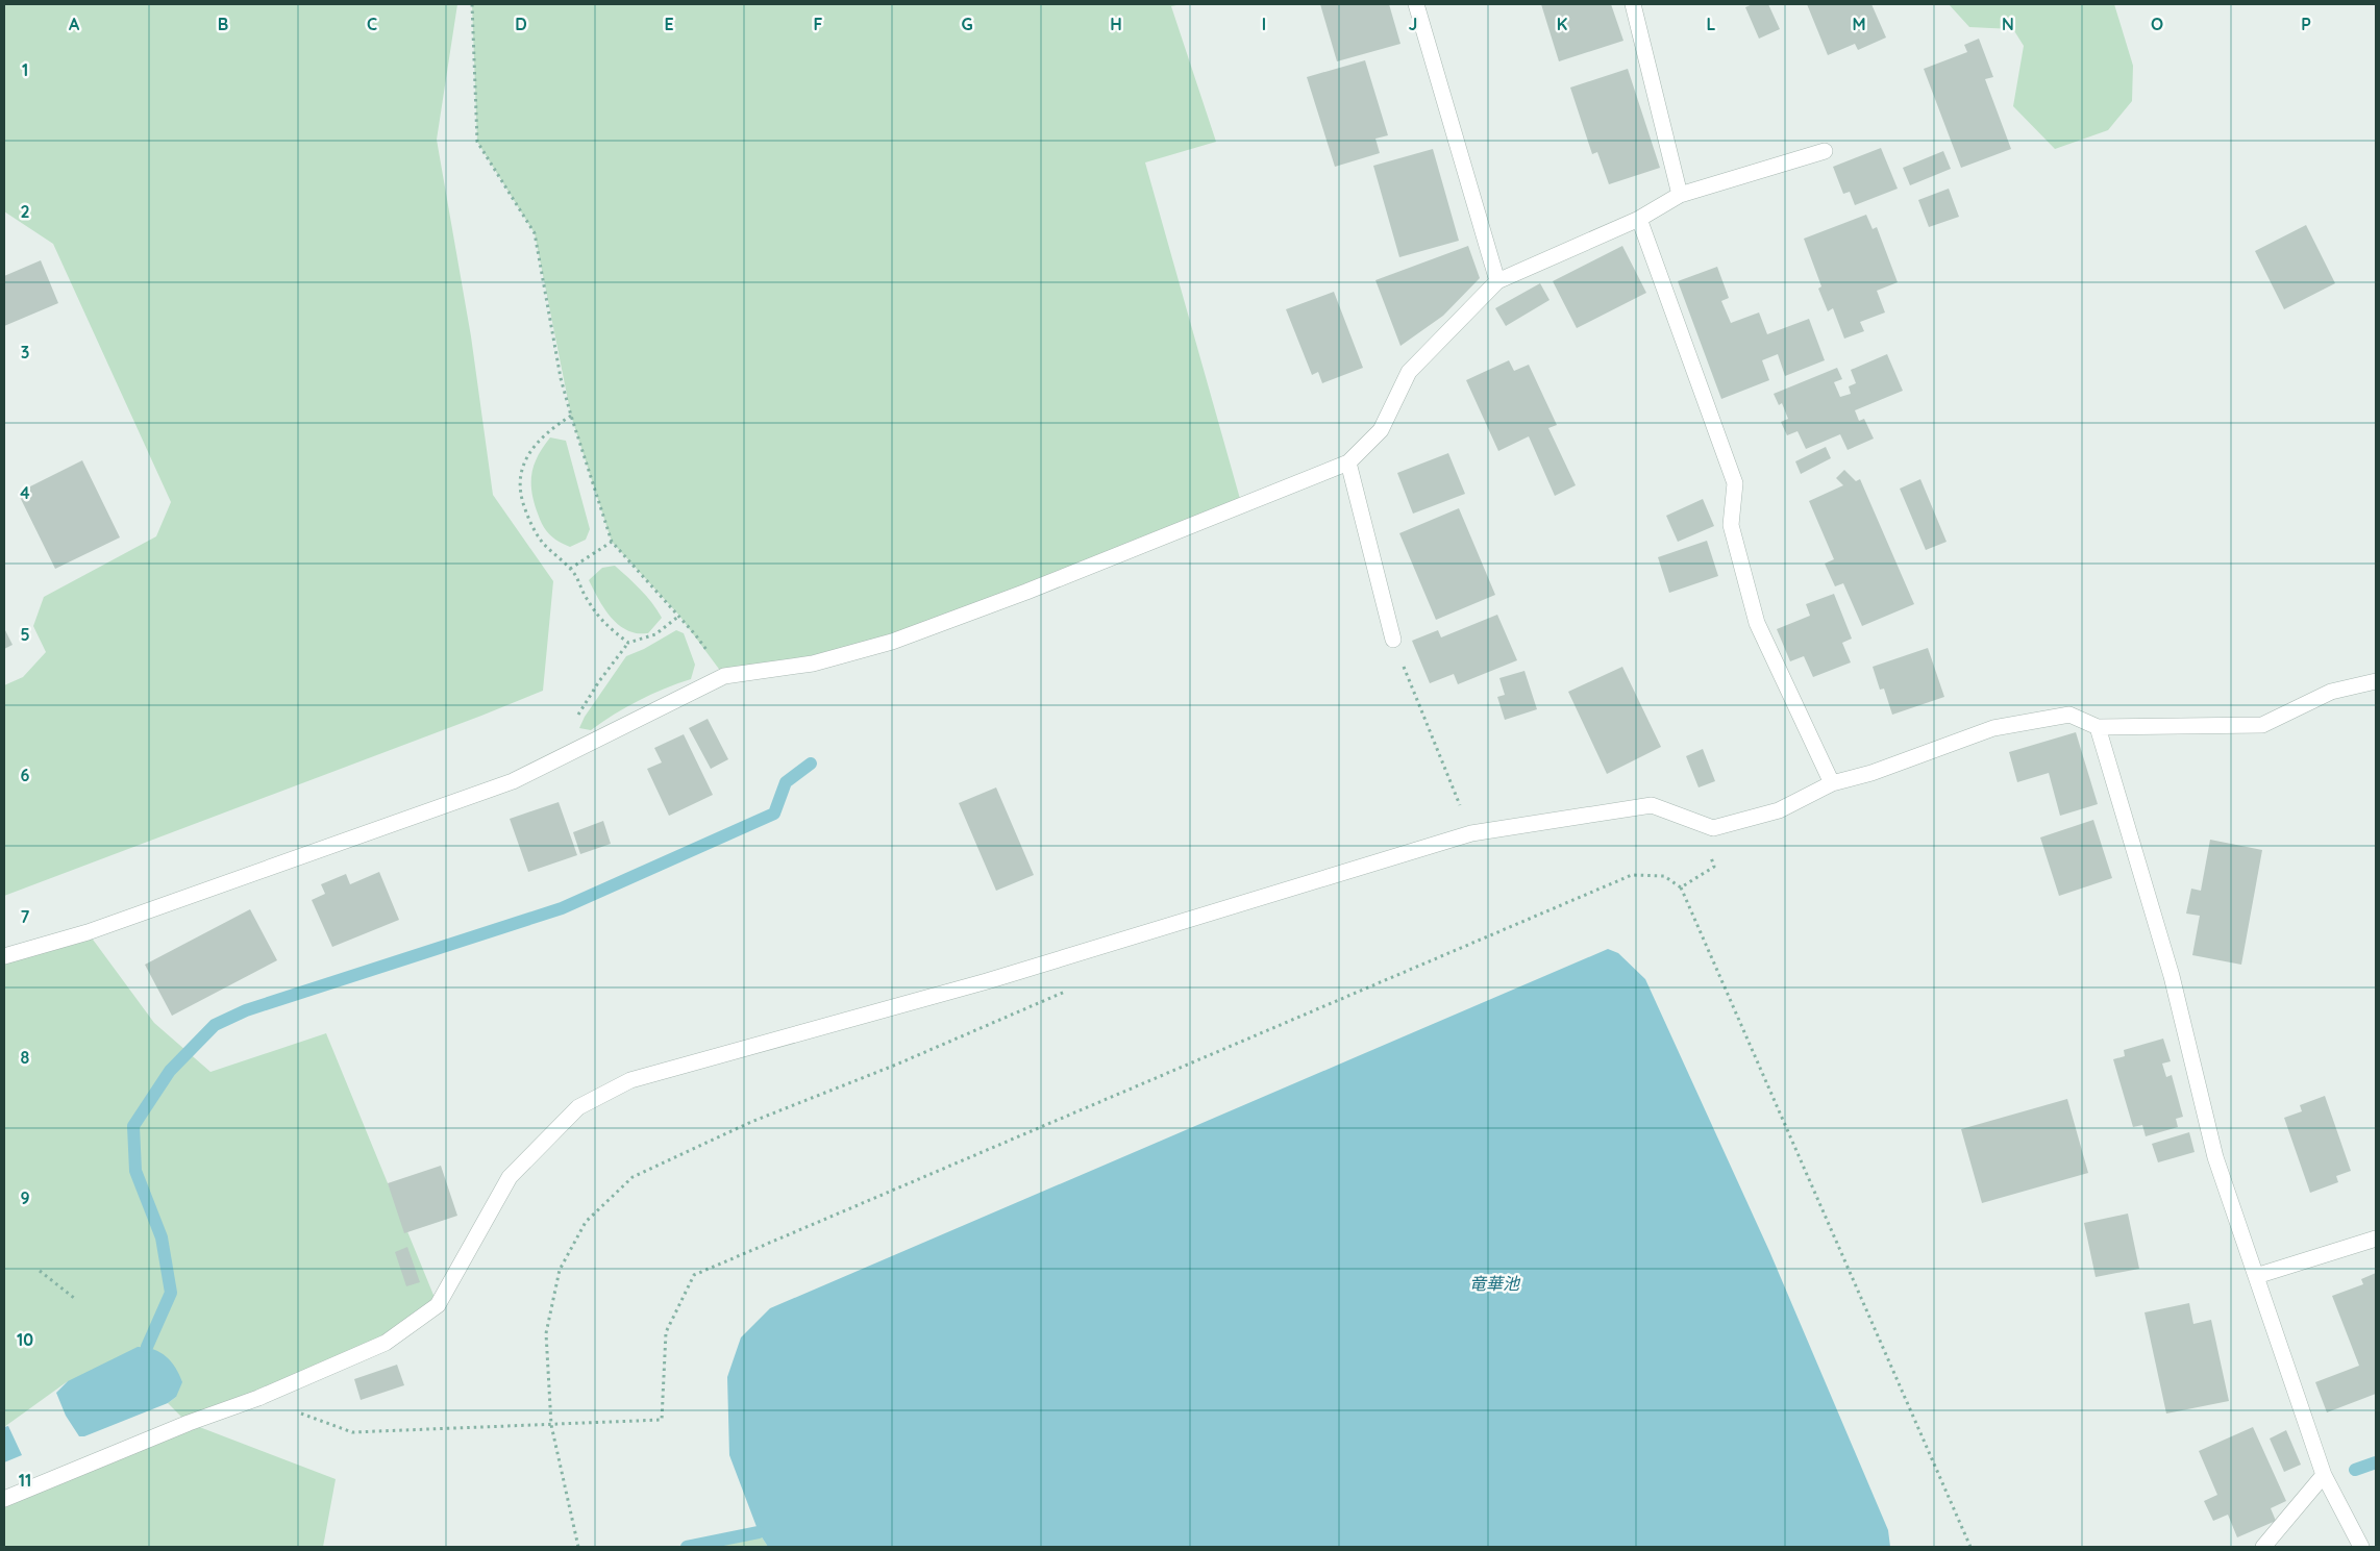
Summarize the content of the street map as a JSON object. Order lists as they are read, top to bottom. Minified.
{"water":["竜華池"],"grid":{"columns":["A","B","C","D","E","F","G","H","I","J","K","L","M","N","O","P"],"rows":["1","2","3","4","5","6","7","8","9","10","11"]}}
